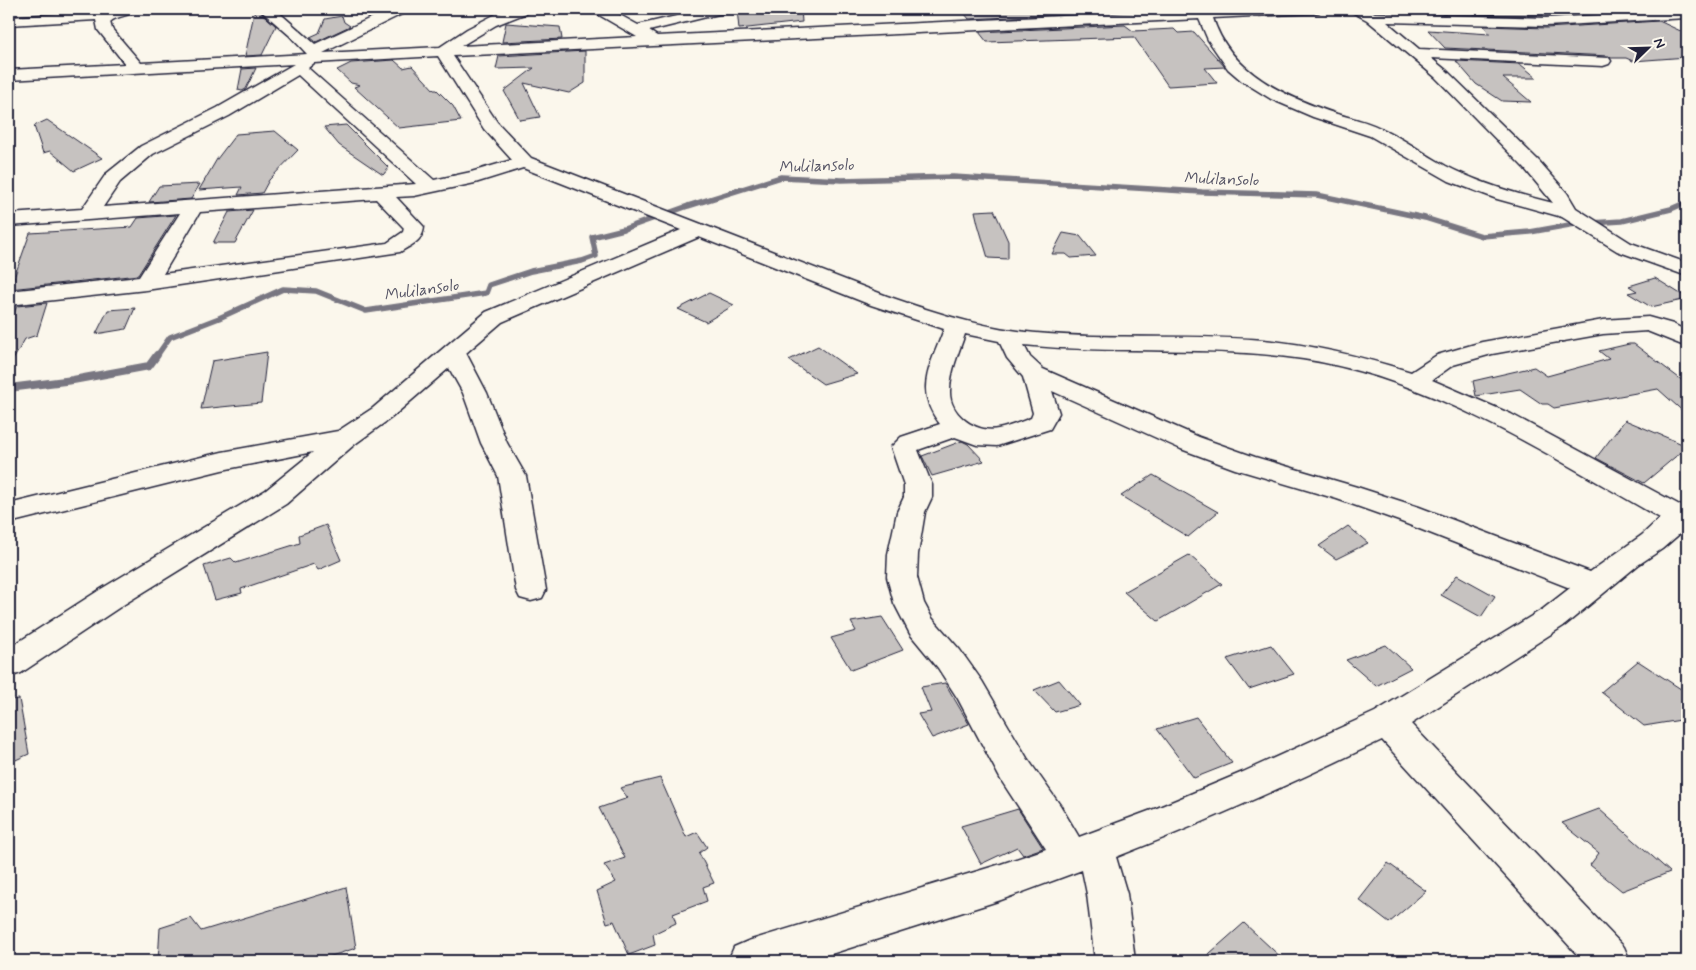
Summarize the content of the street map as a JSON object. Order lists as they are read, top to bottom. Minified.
{"water":["Mulilansolo"],"north":"top right"}
